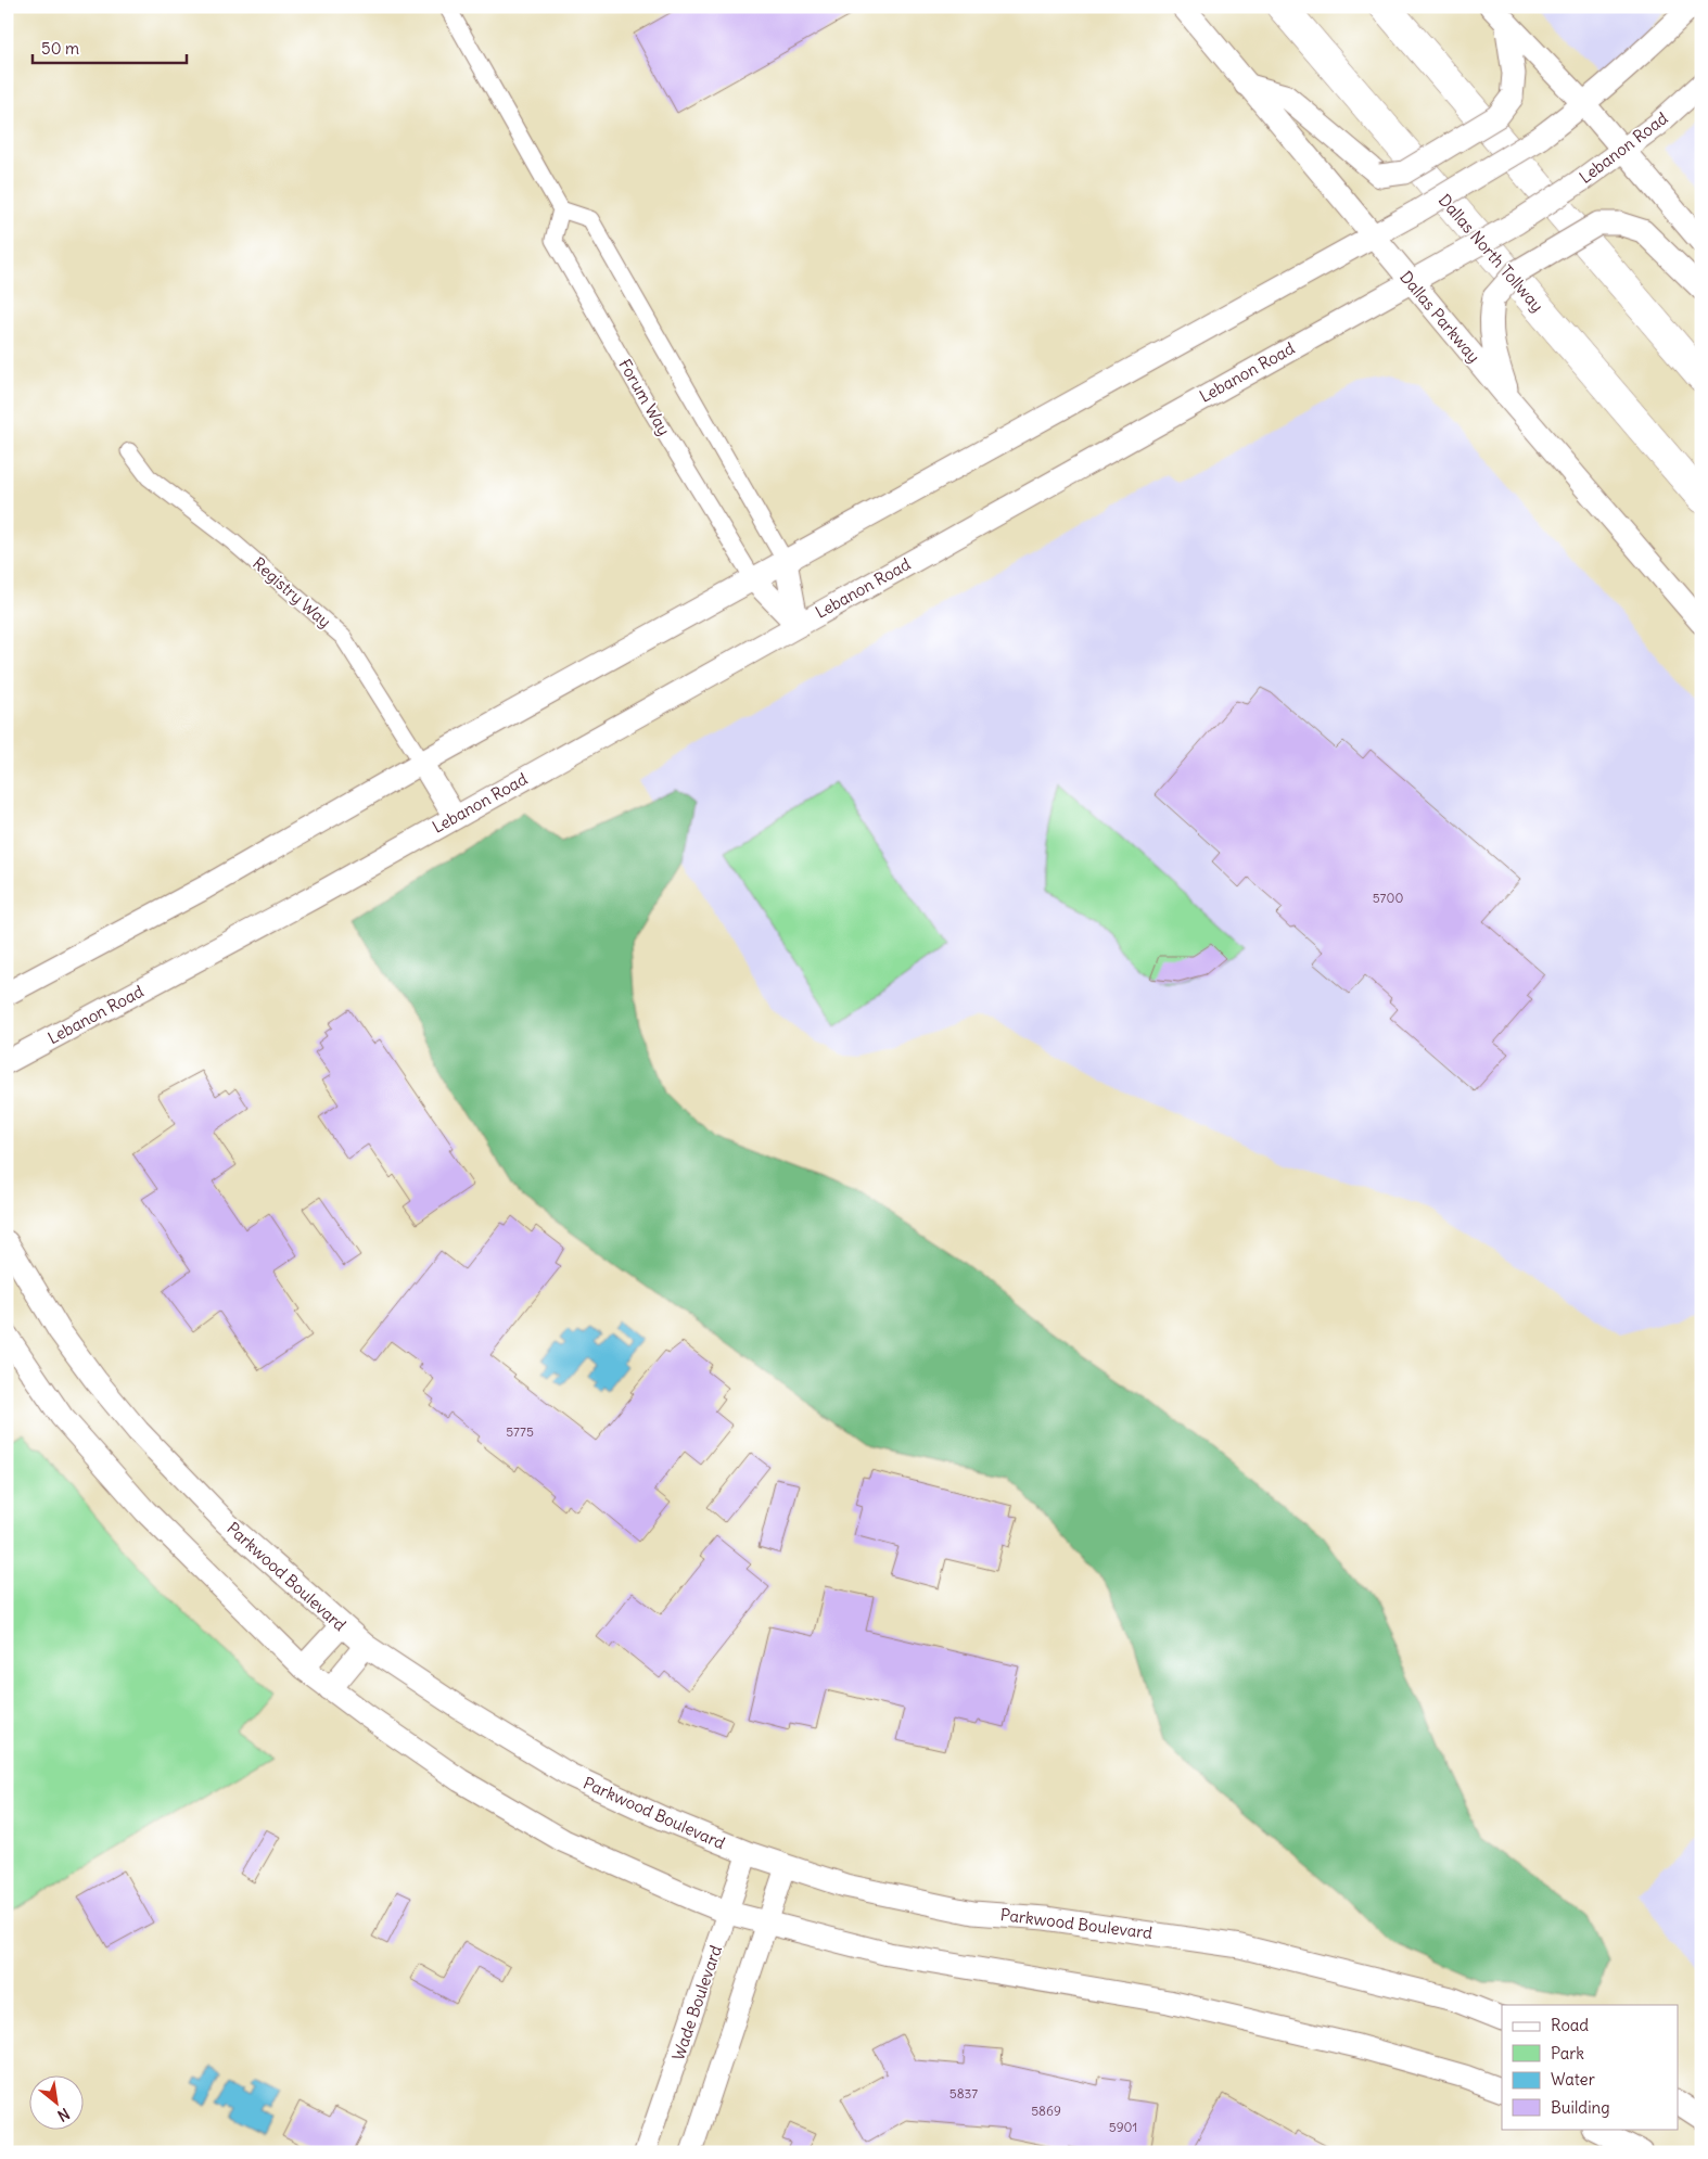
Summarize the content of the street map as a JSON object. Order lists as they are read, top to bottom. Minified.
{"streets":{"highway":["Dallas North Tollway"],"main road":["Lebanon Road","Dallas Parkway","Parkwood Boulevard"],"street":["Forum Way","Registry Way","Wade Boulevard"]},"crossings":[["Lebanon Road","Dallas Parkway"],["Parkwood Boulevard","Wade Boulevard"]],"house_numbers":["5700","5775","5837","5869","5901"],"legend":["Road","Park","Water","Building"],"scale_bar":"50 m","north":"bottom right"}
